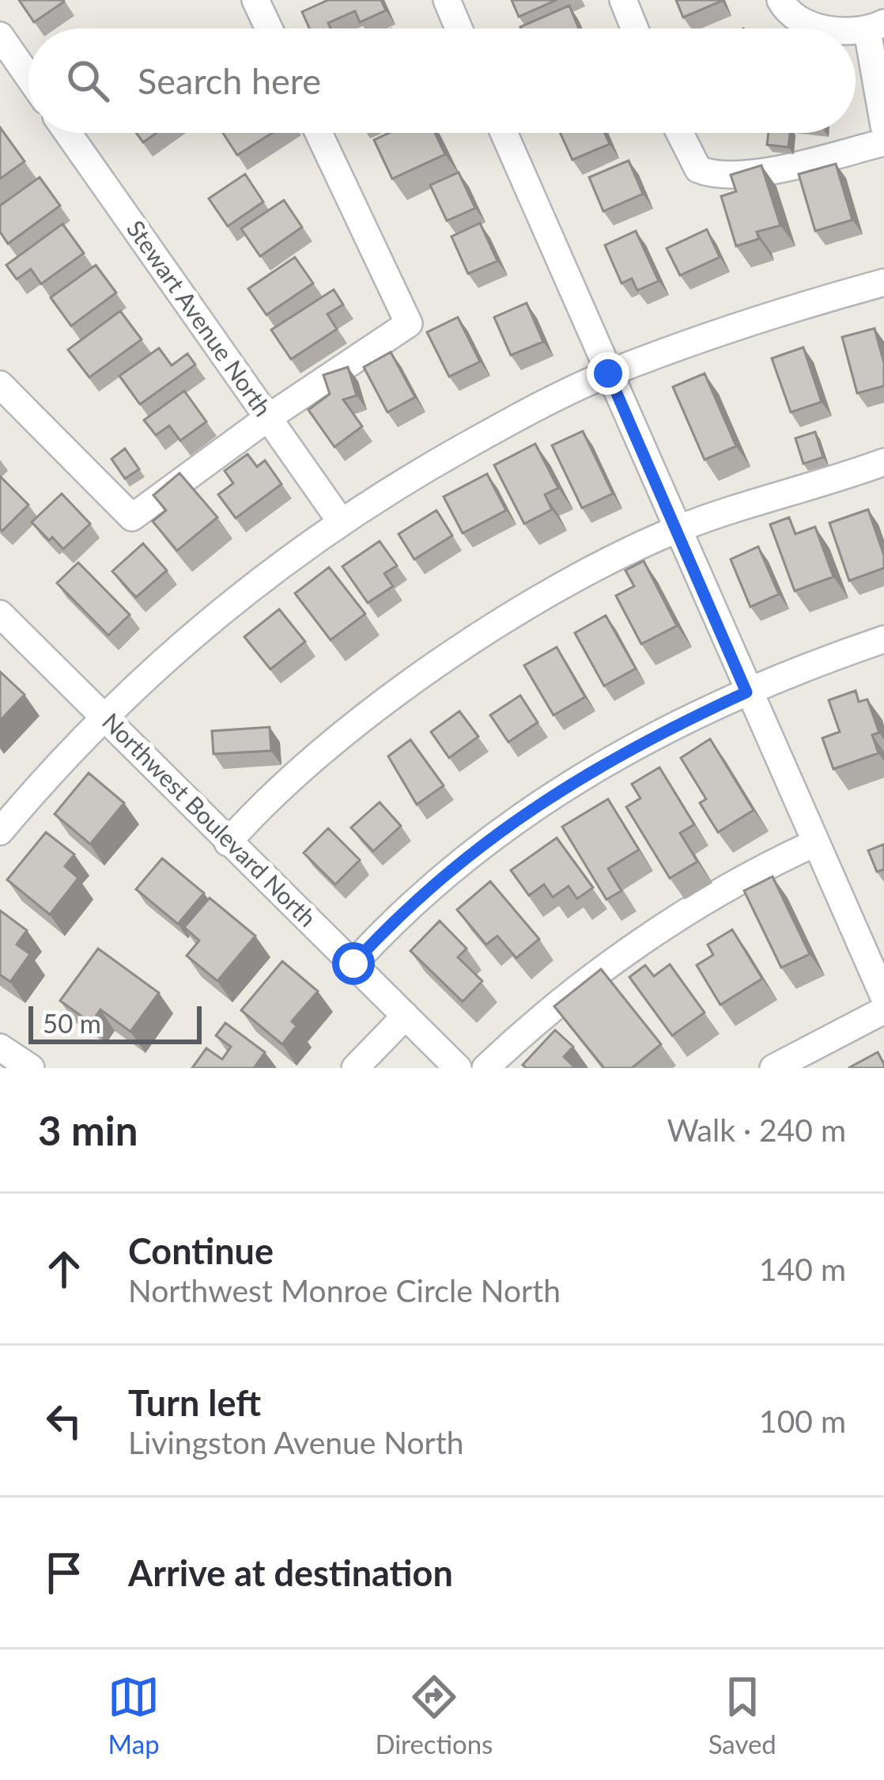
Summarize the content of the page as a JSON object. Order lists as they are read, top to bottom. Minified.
{"streets":{"street":["Stewart Avenue North","Northwest Boulevard North"]},"scale_bar":"50 m","page":{"search":"Search here","scale":"50 m","heading":["3 min","Walk · 240 m"],"list":[["Continue","Northwest Monroe Circle North","140 m"],["Turn left","Livingston Avenue North","100 m"],"Arrive at destination"],"nav":["Map","Directions","Saved"]}}
